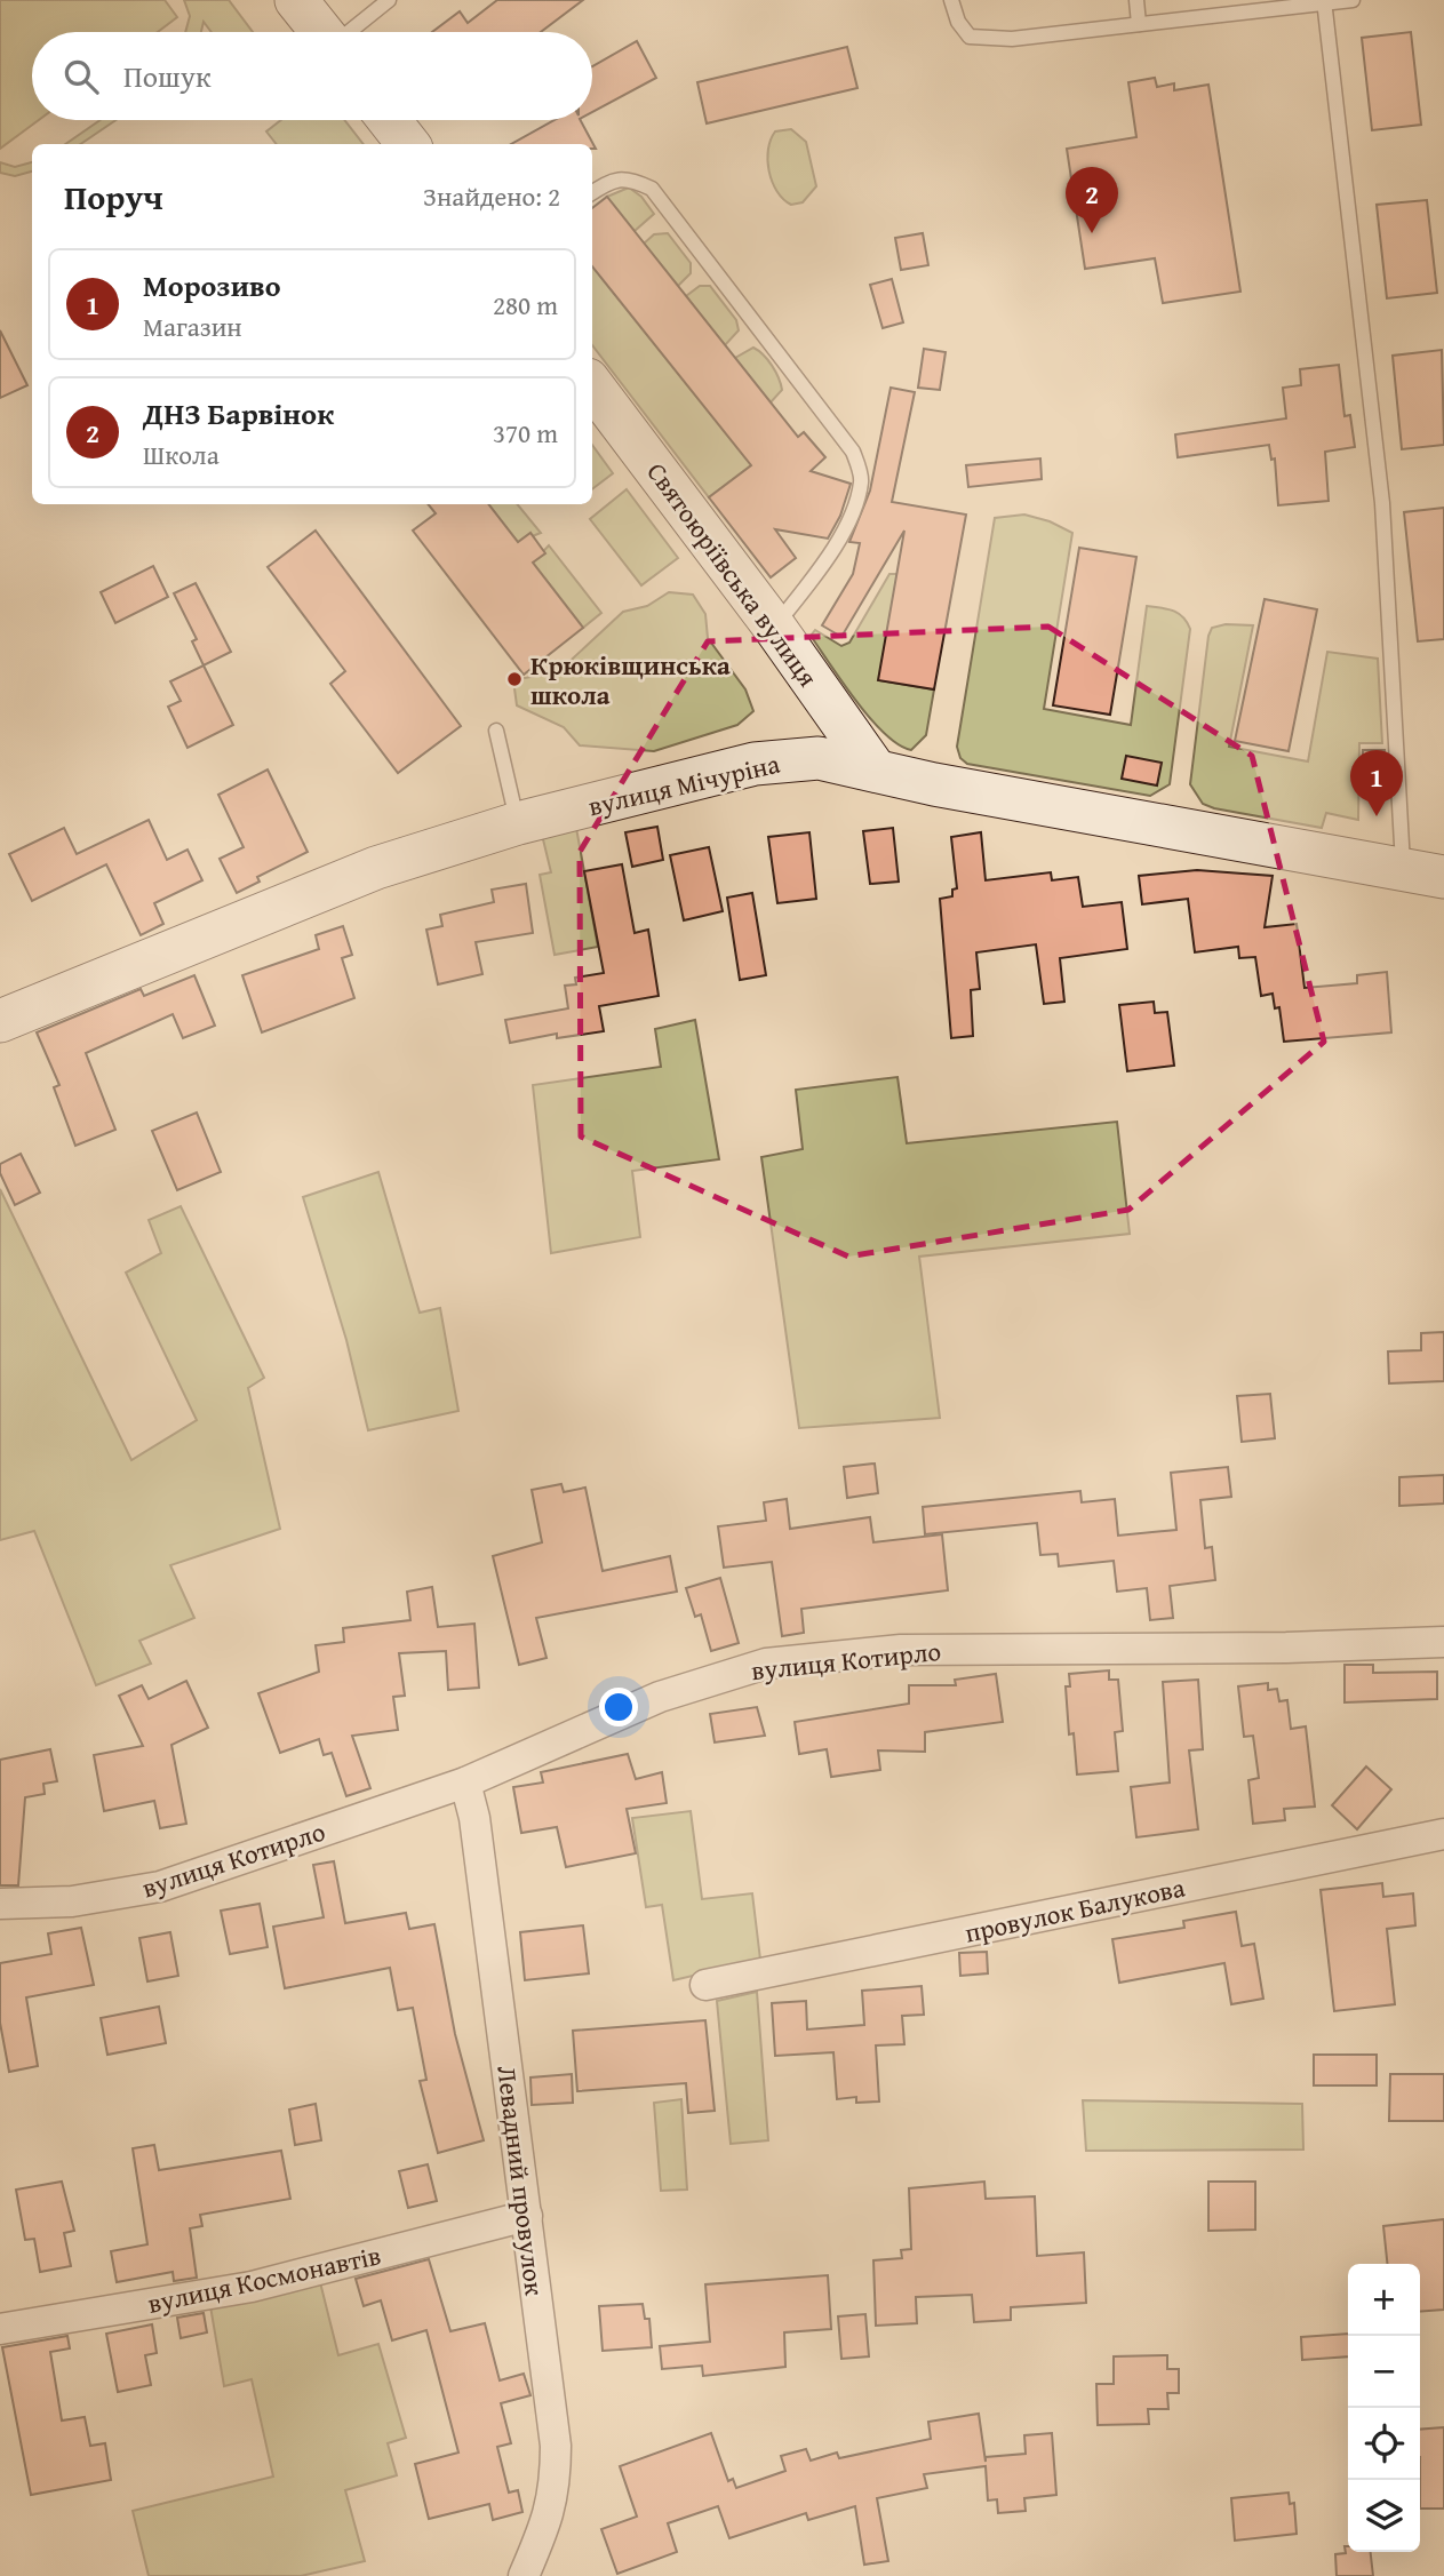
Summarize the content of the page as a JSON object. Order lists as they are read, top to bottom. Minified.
{"streets":{"street":["Святоюріївська вулиця","вулиця Мічуріна","вулиця Котирло","провулок Балукова","Левадний провулок","вулиця Космонавтів"]},"crossings":[["Святоюріївська вулиця","вулиця Мічуріна"],["вулиця Котирло","Левадний провулок"],["Левадний провулок","вулиця Космонавтів"]],"places":["Крюківщинська школа"],"page":{"search":"Пошук","heading":["Поруч","Знайдено: 2"],"pins":["2","1"],"list":[{"mark":"1","name":"Морозиво","note":"Магазин","value":"280 m"},{"mark":"2","name":"ДНЗ Барвінок","note":"Школа","value":"370 m"}],"map_buttons":["+","−"]}}
